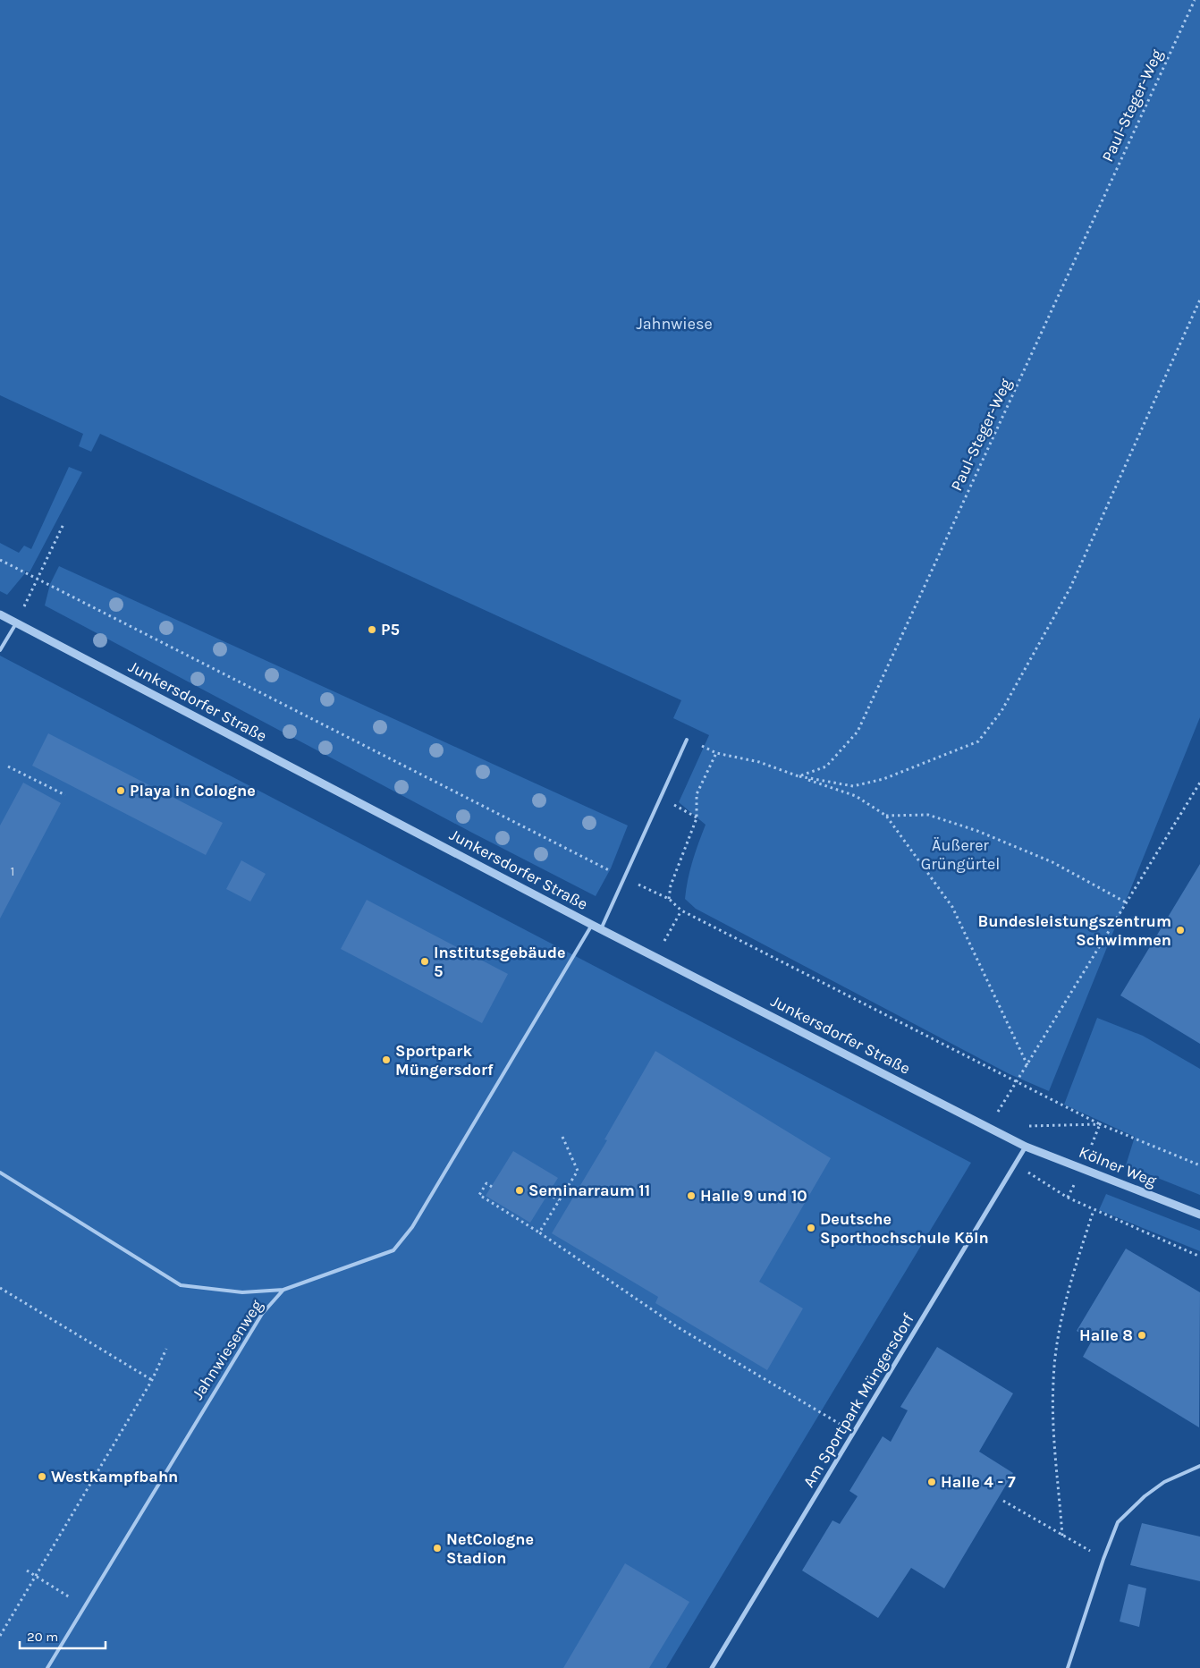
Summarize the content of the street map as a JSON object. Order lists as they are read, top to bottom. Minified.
{"streets":{"street":["Junkersdorfer Straße","Kölner Weg","Am Sportpark Müngersdorf"],"lane":["Jahnwiesenweg"],"path":["Paul-Steger-Weg"]},"crossings":[["Junkersdorfer Straße","Kölner Weg"],["Junkersdorfer Straße","Jahnwiesenweg"],["Junkersdorfer Straße","Am Sportpark Müngersdorf"],["Kölner Weg","Am Sportpark Müngersdorf"]],"parks":["Jahnwiese","Äußerer Grüngürtel"],"places":["P5","Playa in Cologne","Bundesleistungszentrum Schwimmen","Institutsgebäude 5","Sportpark Müngersdorf","Seminarraum 11","Halle 9 und 10","Deutsche Sporthochschule Köln","Halle 8","Westkampfbahn","Halle 4 - 7","NetCologne Stadion"],"house_numbers":["1"],"scale_bar":"20 m"}
